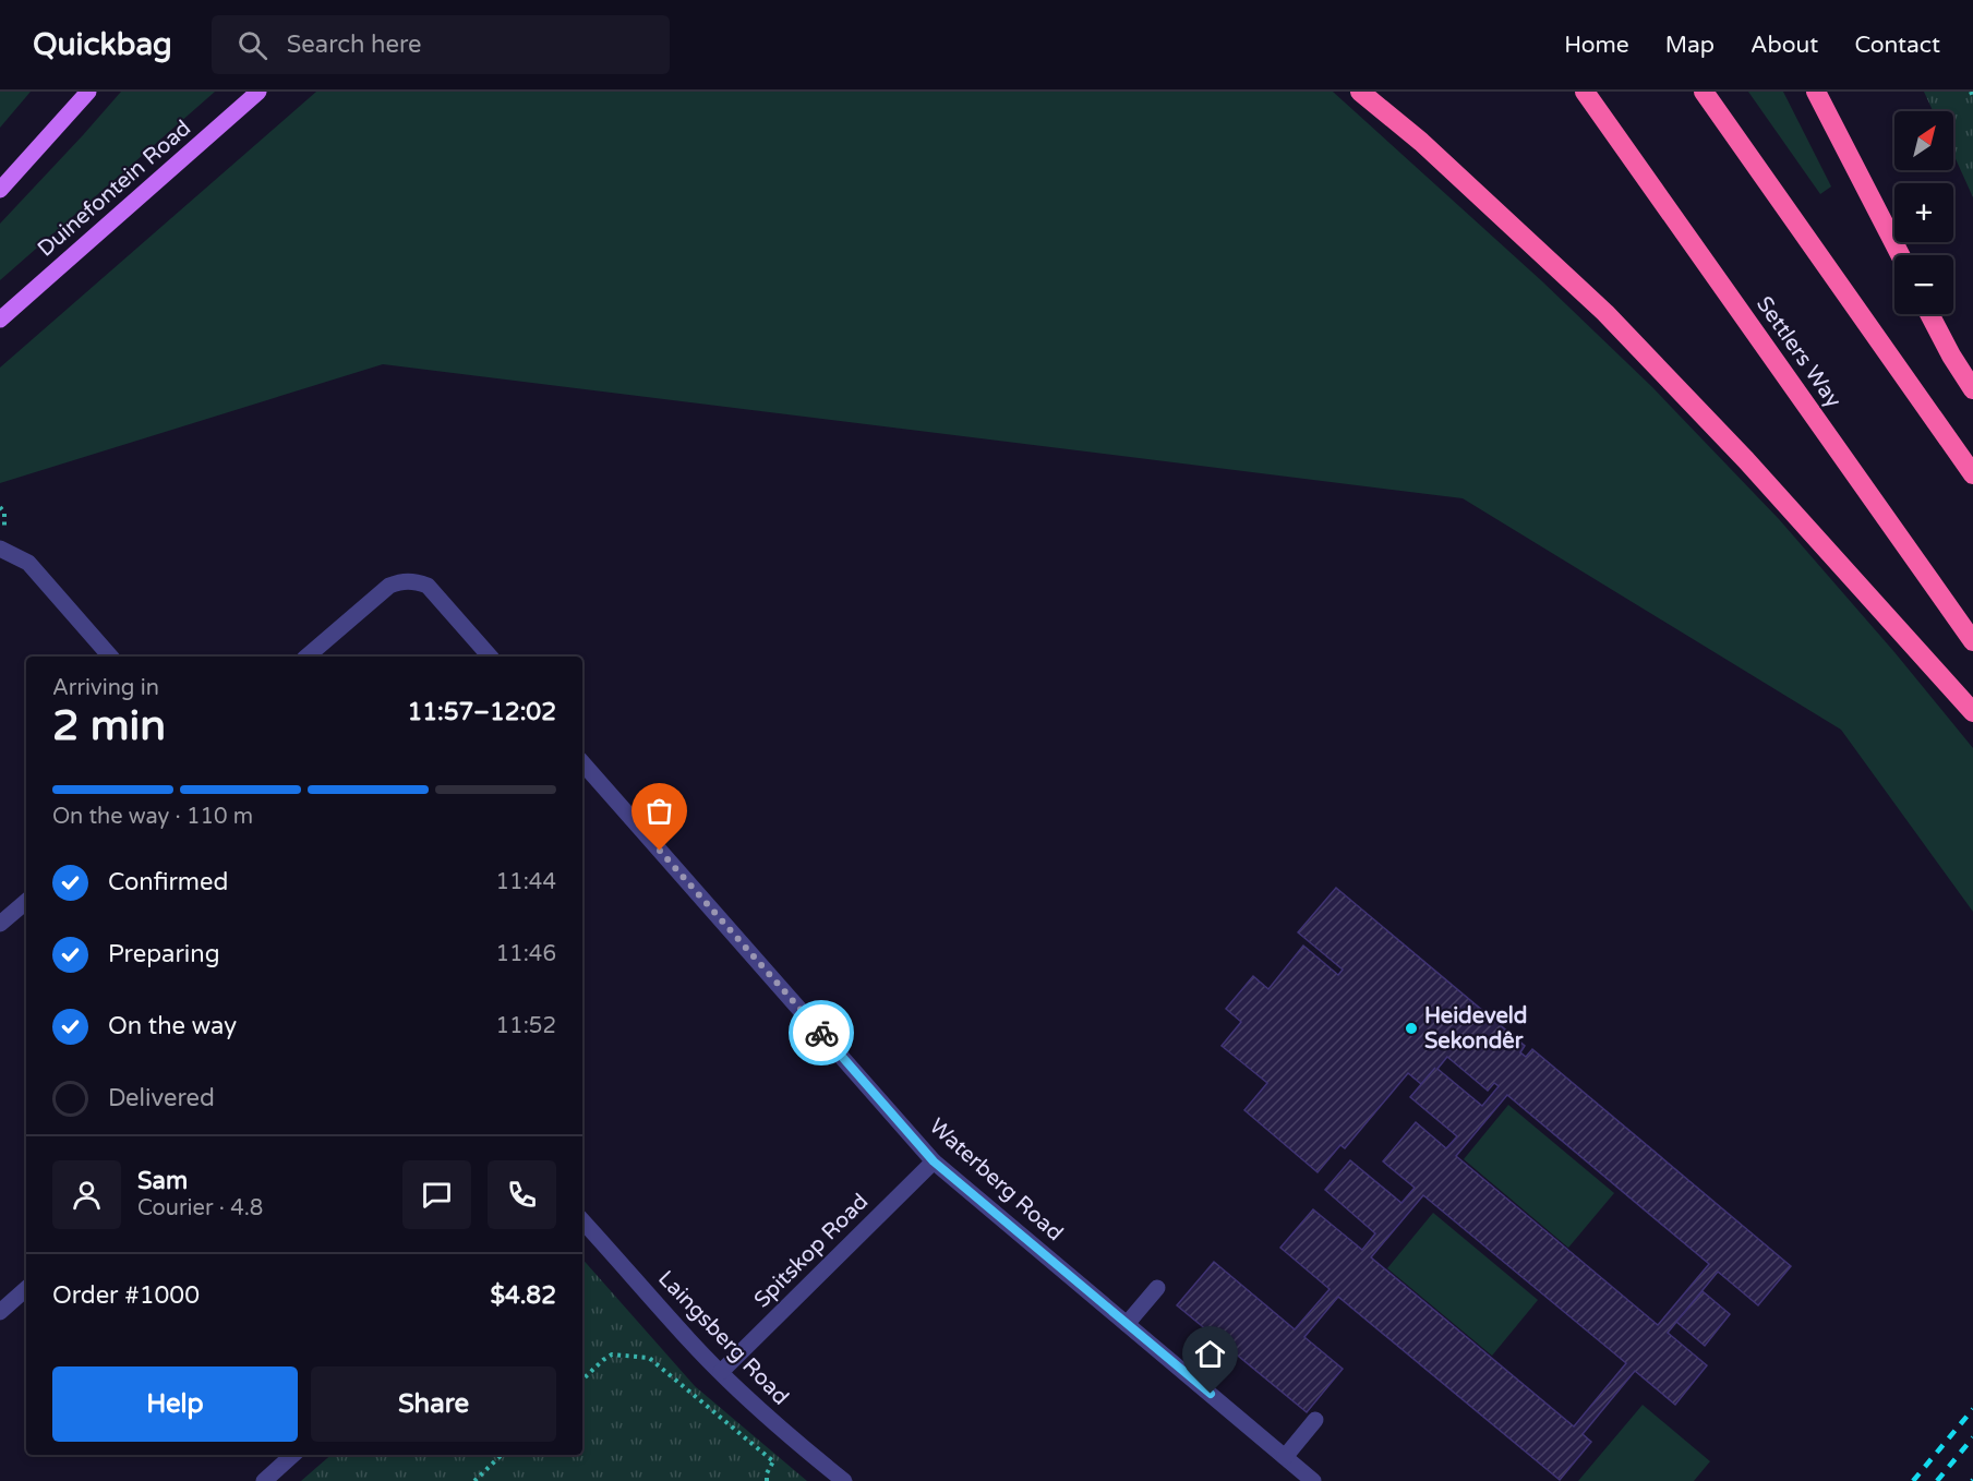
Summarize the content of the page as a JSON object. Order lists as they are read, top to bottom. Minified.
{"streets":{"highway":["Settlers Way"],"main road":["Duinefontein Road"],"street":["Waterberg Road","Spitskop Road","Laingsberg Road"]},"crossings":[["Waterberg Road","Spitskop Road"],["Spitskop Road","Laingsberg Road"]],"places":["Heideveld Sekondêr"],"north":"top right","page":{"header":"Quickbag","search":"Search here","nav":["Home","Map","About","Contact"],"map_buttons":["+","−"],"heading":["2 min","Arriving in","11:57–12:02"],"panel":["Sam","Courier · 4.8","Order #1000","$4.82"],"bar":"On the way · 110 m","list":[["Confirmed","11:44"],["Preparing","11:46"],["On the way","11:52"],"Delivered"],"buttons":["Help","Share"]}}
